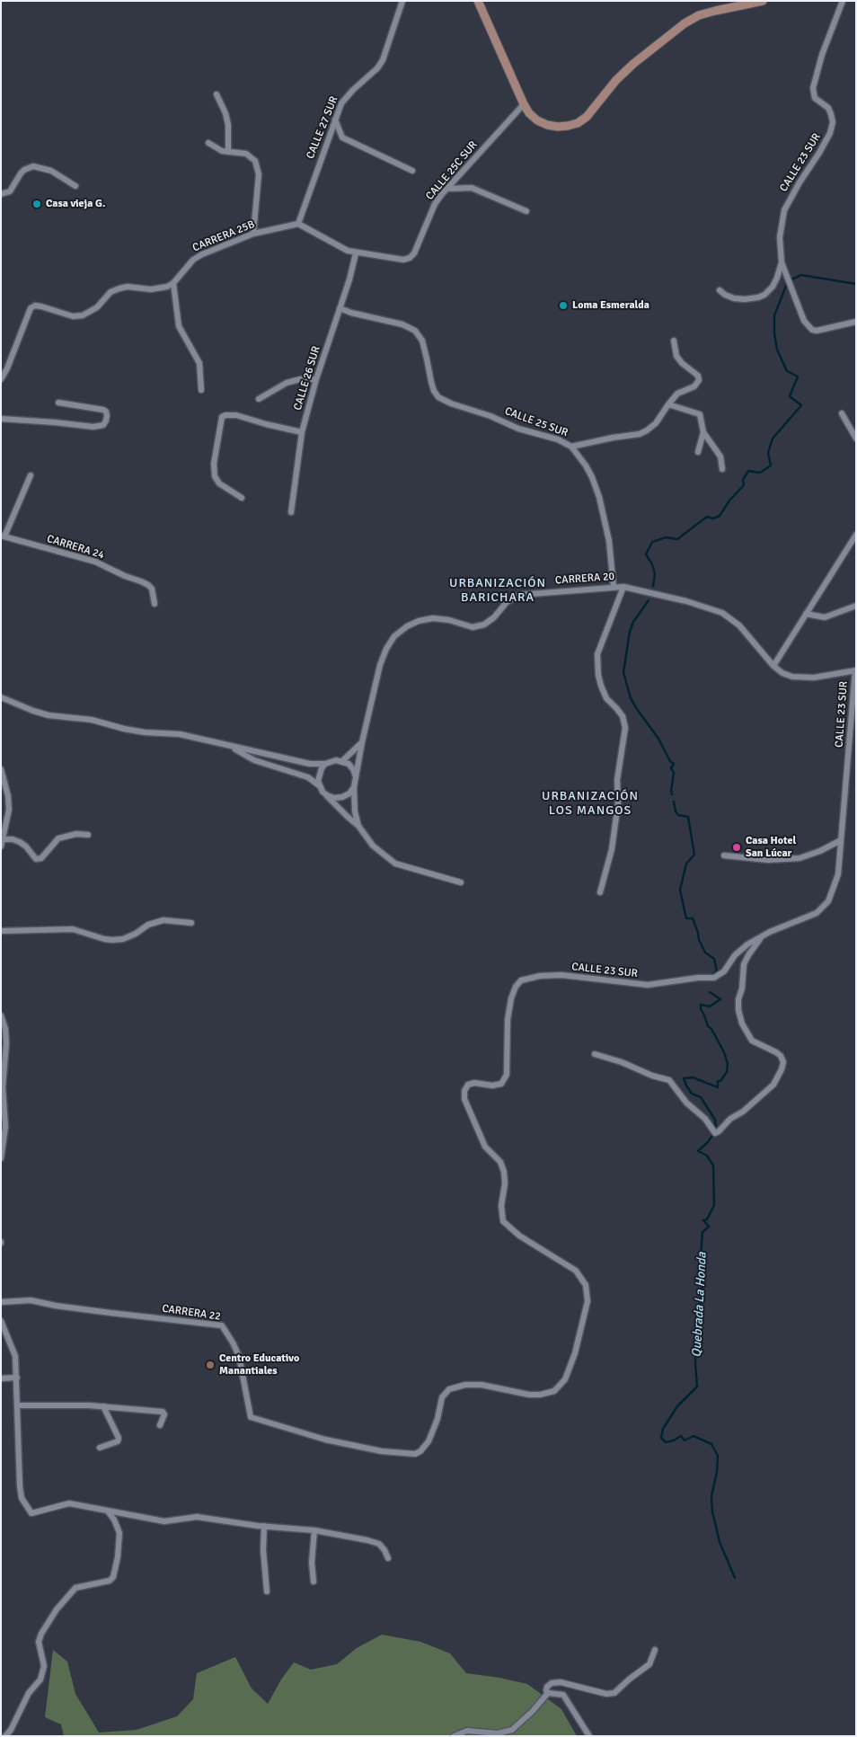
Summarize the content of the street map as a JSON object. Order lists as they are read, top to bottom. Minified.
{"streets":{"street":["CALLE 27 SUR","CALLE 23 SUR","CALLE 25C SUR","CARRERA 25B","CALLE 26 SUR","CALLE 25 SUR","CARRERA 24","CARRERA 20","CARRERA 22"]},"crossings":[["CALLE 27 SUR","CARRERA 25B"],["CALLE 23 SUR","CARRERA 20"],["CALLE 23 SUR","CARRERA 22"],["CALLE 25C SUR","CALLE 26 SUR"],["CALLE 26 SUR","CALLE 25 SUR"],["CALLE 25 SUR","CARRERA 20"]],"districts":["URBANIZACIÓN BARICHARA","URBANIZACIÓN LOS MANGOS"],"water":["Quebrada La Honda"],"places":["Casa vieja G.","Loma Esmeralda","Casa Hotel San Lúcar","Centro Educativo Manantiales"]}
